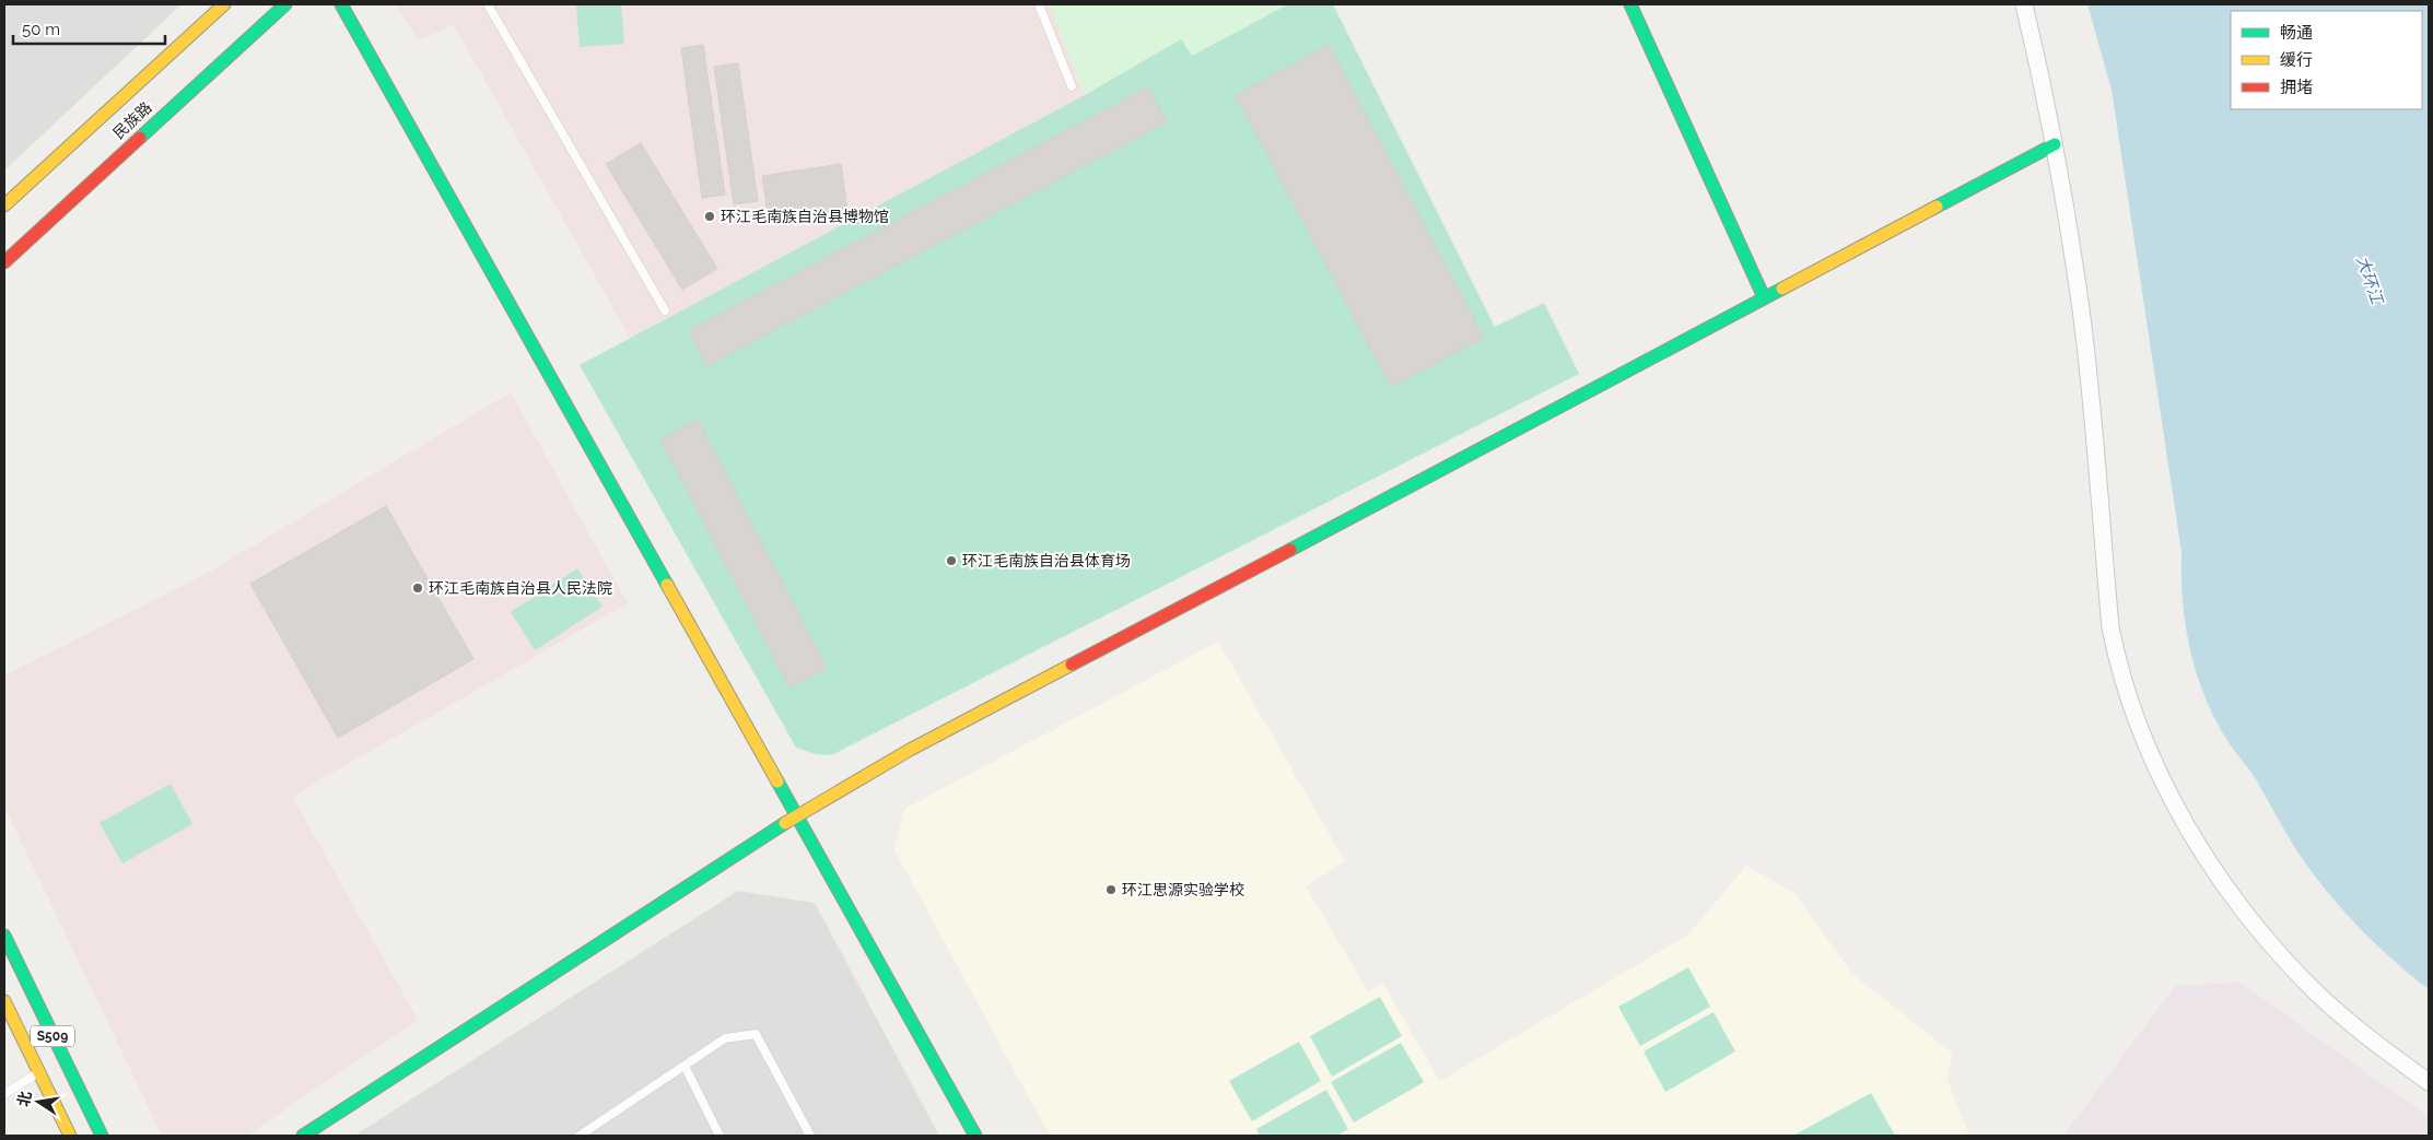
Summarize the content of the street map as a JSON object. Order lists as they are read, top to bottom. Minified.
{"streets":{"street":["民族路","S509"]},"water":["大环江"],"places":["环江毛南族自治县博物馆","环江毛南族自治县体育场","环江毛南族自治县人民法院","环江思源实验学校"],"legend":["畅通","缓行","拥堵"],"scale_bar":"50 m","north":"left"}
